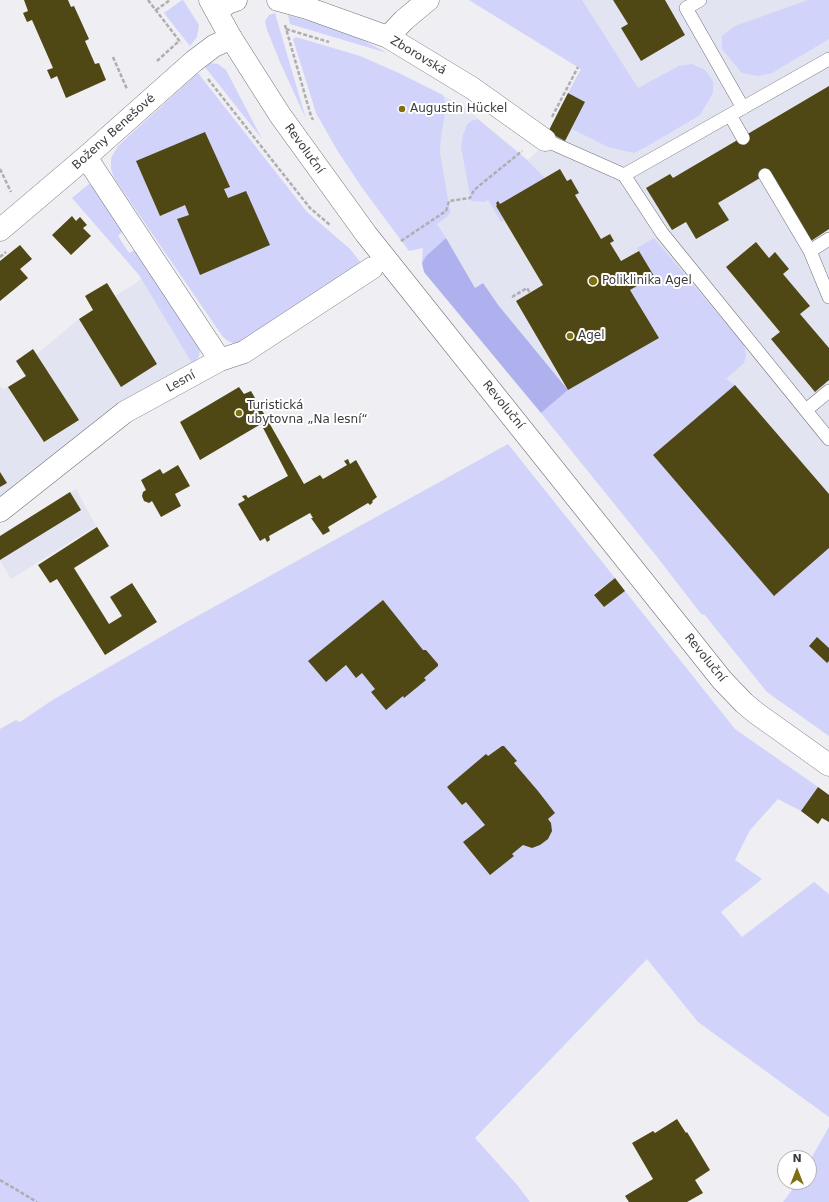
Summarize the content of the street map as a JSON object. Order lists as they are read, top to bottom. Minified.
{"streets":{"street":["Zborovská","Boženy Benešové","Revoluční","Lesní"]},"crossings":[["Boženy Benešové","Revoluční"]],"places":["Augustin Hückel","Poliklinika Agel","Agel","Turistická ubytovna „Na lesní“"],"north":"top"}
